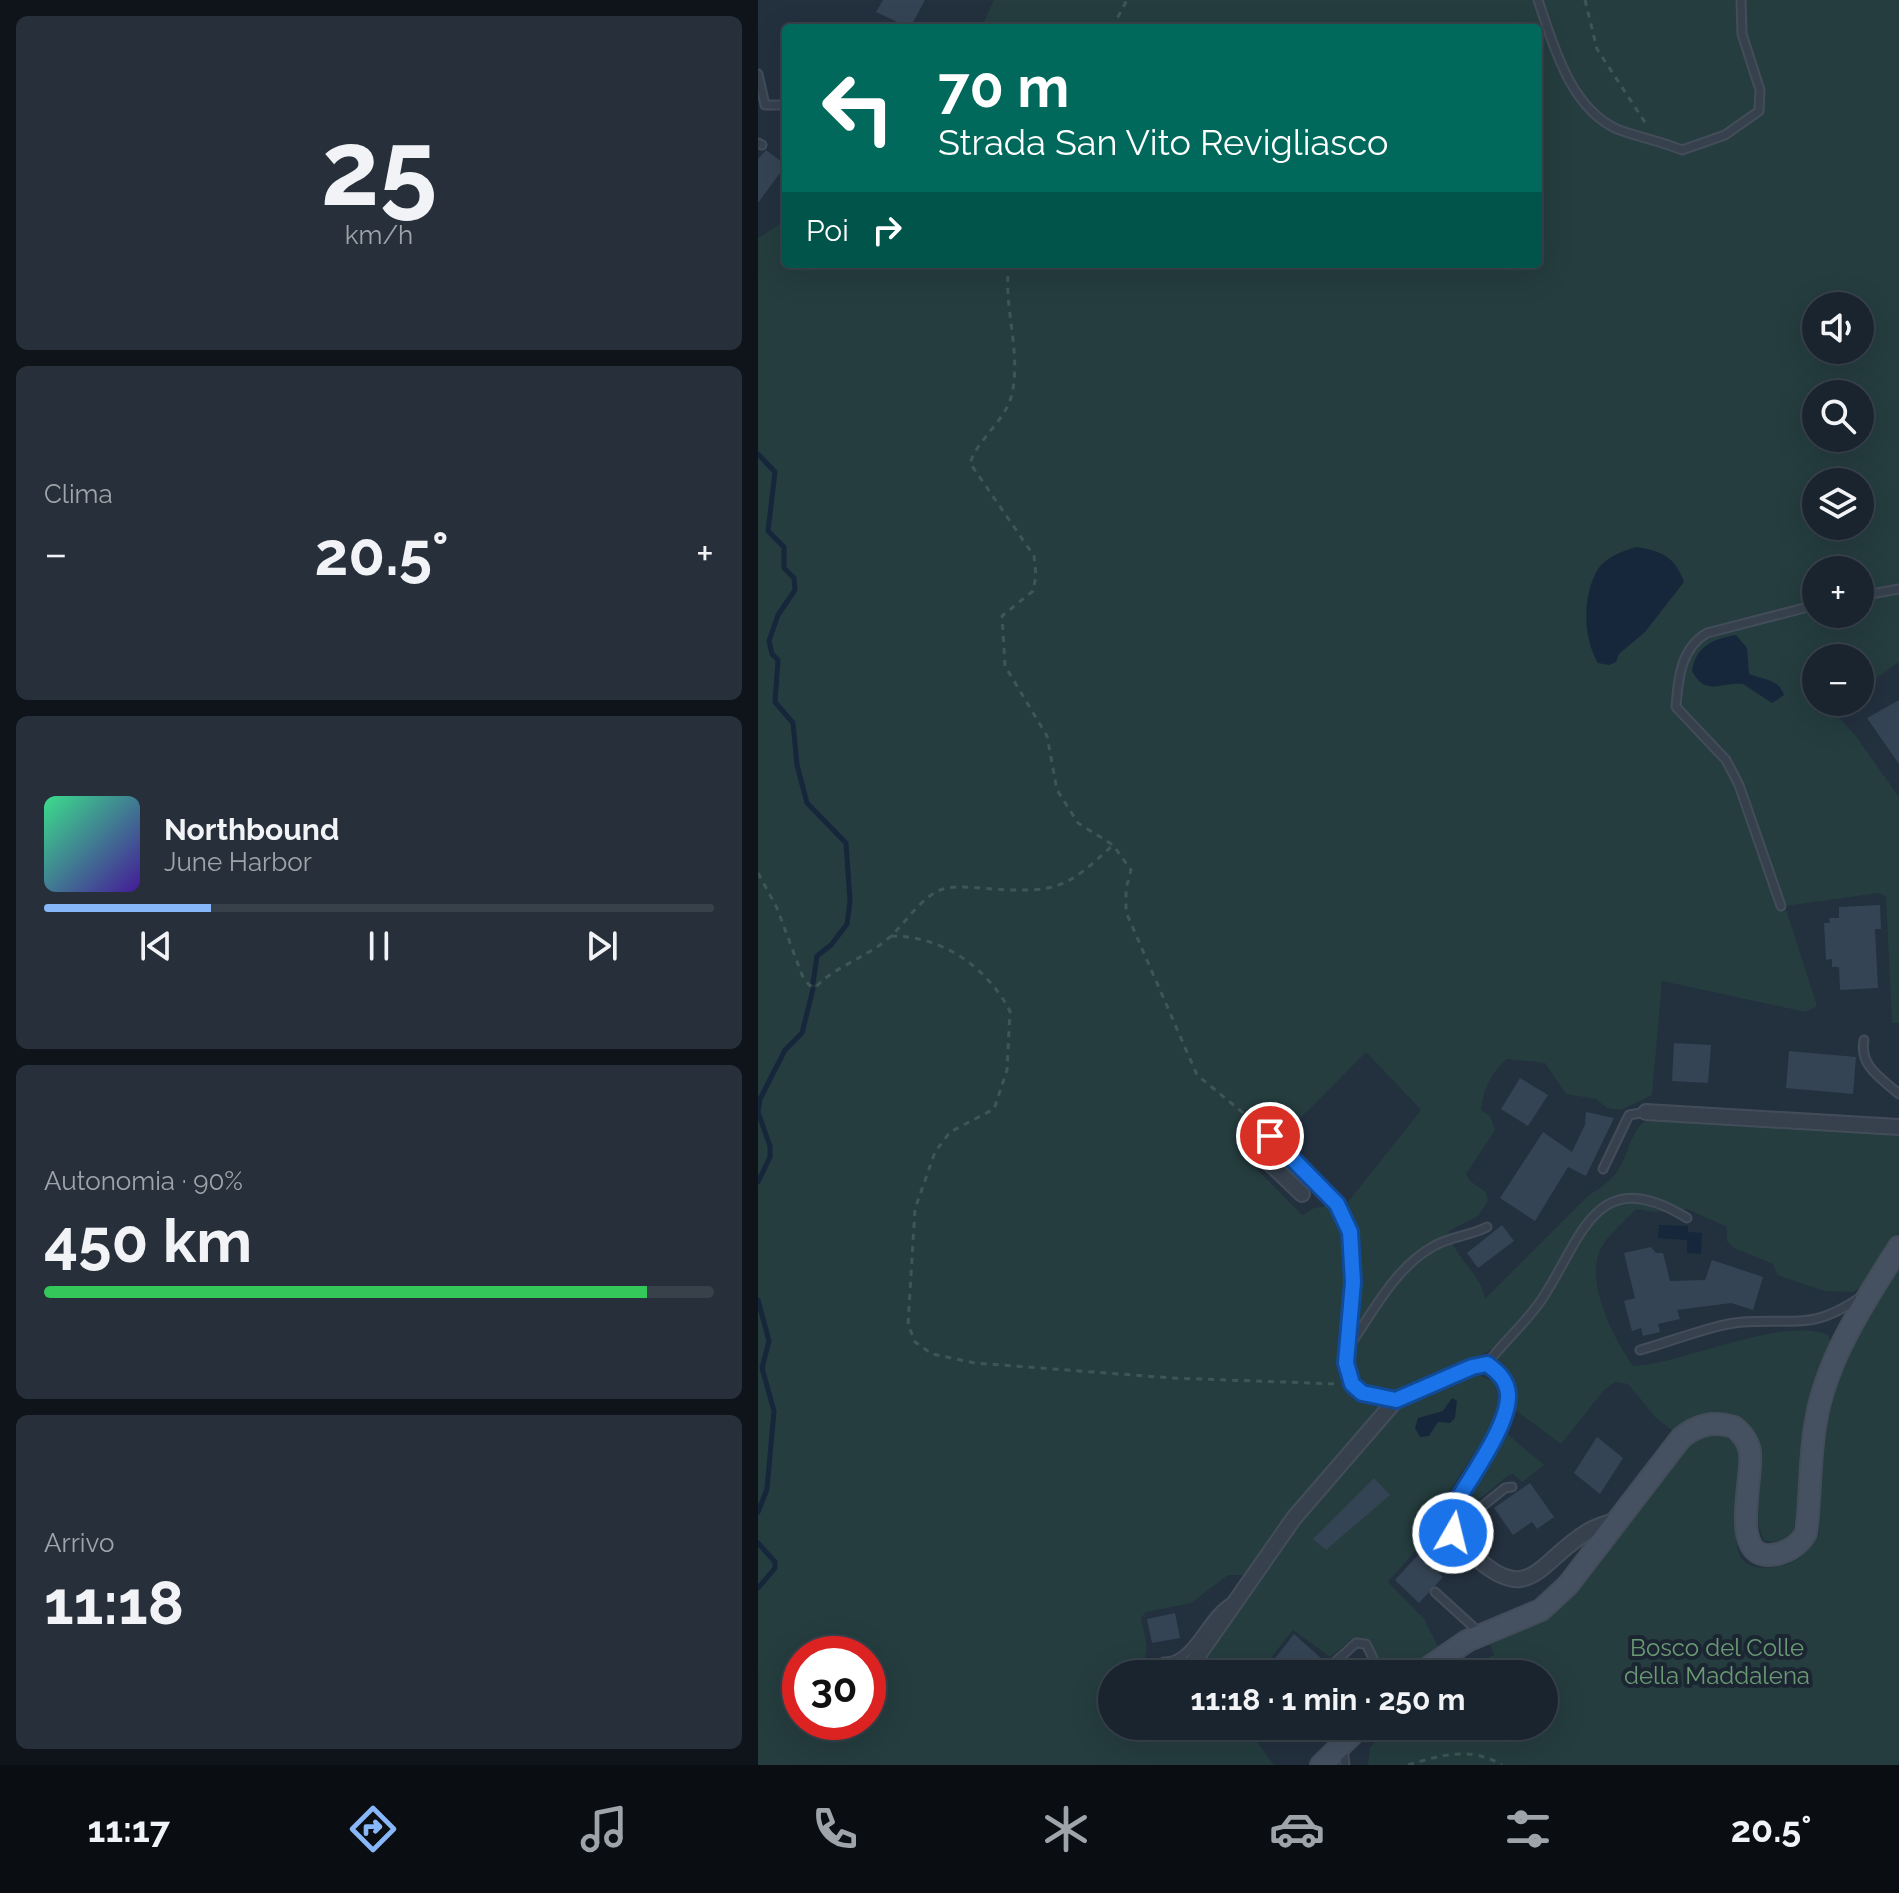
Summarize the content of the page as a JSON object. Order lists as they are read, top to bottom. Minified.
{"parks":["Bosco del Colle della Maddalena"],"page":{"tile":[["25","km/h"],"Clima",["Autonomia · 90%","450 km"],["Arrivo","11:18"]],"turn":["70 m","Strada San Vito Revigliasco"],"then":"Poi","map_buttons":["+","−"],"heat":["−","20.5°","+"],"song":["Northbound","June Harbor"],"limit":"30","trip":"11:18 · 1 min · 250 m","tabs":["11:17","20.5°"]}}
